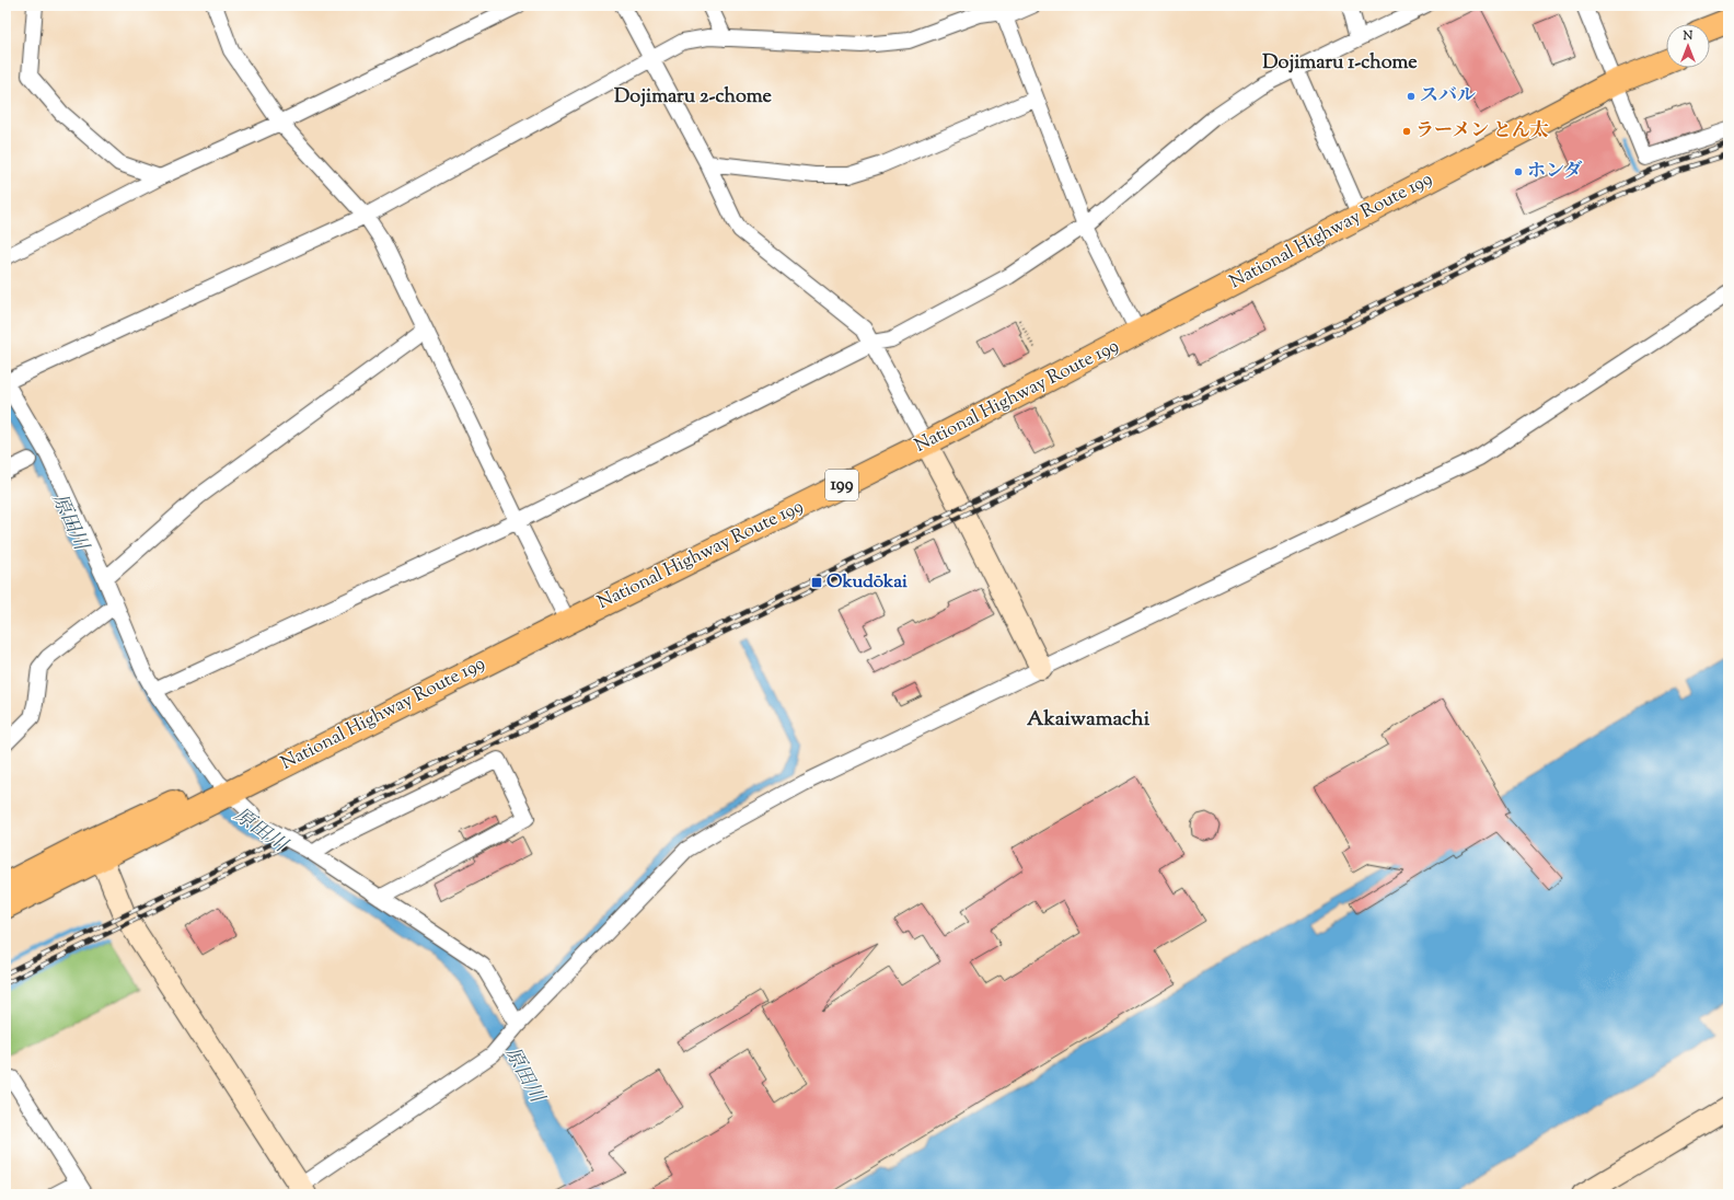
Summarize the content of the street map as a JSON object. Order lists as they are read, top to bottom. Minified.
{"streets":{"highway":["National Highway Route 199","199"]},"districts":["Dojimaru 1-chome","Dojimaru 2-chome","Akaiwamachi"],"water":["原田川"],"places":{"other":["スバル","ラーメン とん太","ホンダ"],"transit":["Okudōkai"]},"north":"top"}
